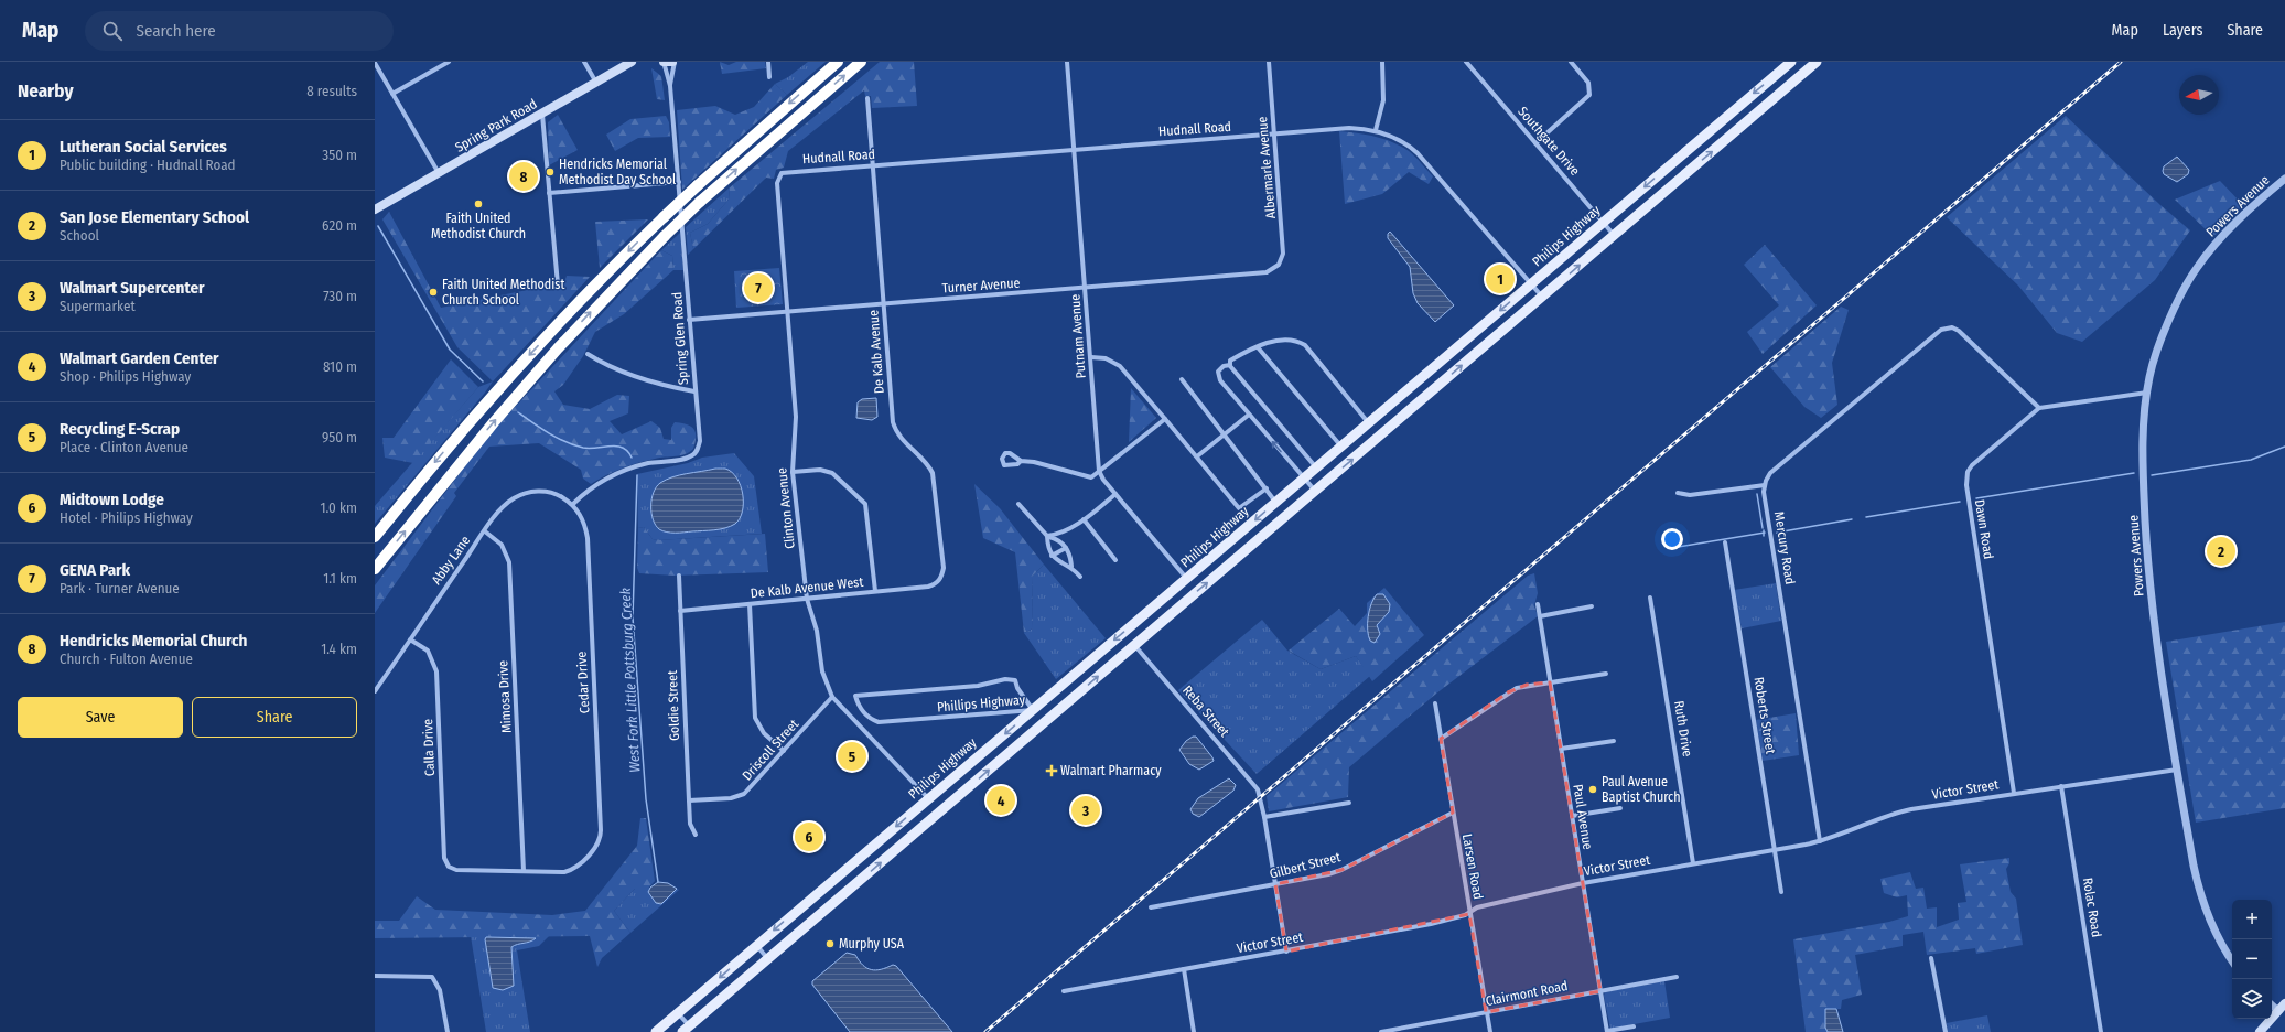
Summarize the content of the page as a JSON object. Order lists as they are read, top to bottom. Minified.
{"streets":{"main road":["Spring Park Road","Philips Highway"],"street":["Hudnall Road","Southgate Drive","Albermarle Avenue","Powers Avenue","Turner Avenue","Putnam Avenue","Spring Glen Road","De Kalb Avenue","Clinton Avenue","Dawn Road","Mercury Road","Abby Lane","De Kalb Avenue West","Cedar Drive","Mimosa Drive","Phillips Highway","Goldie Street","Reba Street","Roberts Street","Ruth Drive","Calla Drive","Driscoll Street","Victor Street","Paul Avenue","Gilbert Street","Larsen Road","Rolac Road","Clairmont Road"]},"crossings":[["Hudnall Road","Albermarle Avenue"],["Hudnall Road","Philips Highway"],["Hudnall Road","Putnam Avenue"],["Hudnall Road","De Kalb Avenue"],["Hudnall Road","Clinton Avenue"],["Southgate Drive","Philips Highway"],["Albermarle Avenue","Turner Avenue"],["Powers Avenue","Victor Street"],["Philips Highway","Clinton Avenue"],["Philips Highway","Phillips Highway"],["Turner Avenue","Putnam Avenue"],["Turner Avenue","Spring Glen Road"],["Turner Avenue","De Kalb Avenue"],["Turner Avenue","Clinton Avenue"],["Spring Glen Road","Abby Lane"],["Spring Glen Road","Cedar Drive"],["De Kalb Avenue","De Kalb Avenue West"],["Clinton Avenue","De Kalb Avenue West"],["Clinton Avenue","Driscoll Street"],["Dawn Road","Victor Street"],["Mercury Road","Victor Street"],["Abby Lane","Cedar Drive"],["Abby Lane","Mimosa Drive"],["Abby Lane","Calla Drive"],["De Kalb Avenue West","Goldie Street"],["Cedar Drive","Mimosa Drive"],["Cedar Drive","Calla Drive"],["Goldie Street","Driscoll Street"],["Roberts Street","Victor Street"],["Ruth Drive","Victor Street"],["Victor Street","Paul Avenue"],["Victor Street","Larsen Road"],["Victor Street","Rolac Road"],["Paul Avenue","Clairmont Road"],["Gilbert Street","Larsen Road"],["Larsen Road","Clairmont Road"]],"water":["West Fork Little Pottsburg Creek"],"places":{"other":["Hendricks Memorial Methodist Day School","Faith United Methodist Church","Faith United Methodist Church School","Paul Avenue Baptist Church","Murphy USA"],"health":["Walmart Pharmacy"]},"north":"left","page":{"header":"Map","search":"Search here","nav":["Map","Layers","Share"],"heading":["Nearby","8 results"],"list":[{"mark":"1","name":"Lutheran Social Services","note":"Public building · Hudnall Road","value":"350 m"},{"mark":"2","name":"San Jose Elementary School","note":"School","value":"620 m"},{"mark":"3","name":"Walmart Supercenter","note":"Supermarket","value":"730 m"},{"mark":"4","name":"Walmart Garden Center","note":"Shop · Philips Highway","value":"810 m"},{"mark":"5","name":"Recycling E-Scrap","note":"Place · Clinton Avenue","value":"950 m"},{"mark":"6","name":"Midtown Lodge","note":"Hotel · Philips Highway","value":"1.0 km"},{"mark":"7","name":"GENA Park","note":"Park · Turner Avenue","value":"1.1 km"},{"mark":"8","name":"Hendricks Memorial Church","note":"Church · Fulton Avenue","value":"1.4 km"}],"pins":["8","1","7","2","5","4","3","6"],"buttons":["Save","Share"],"map_buttons":["+","−"]}}
